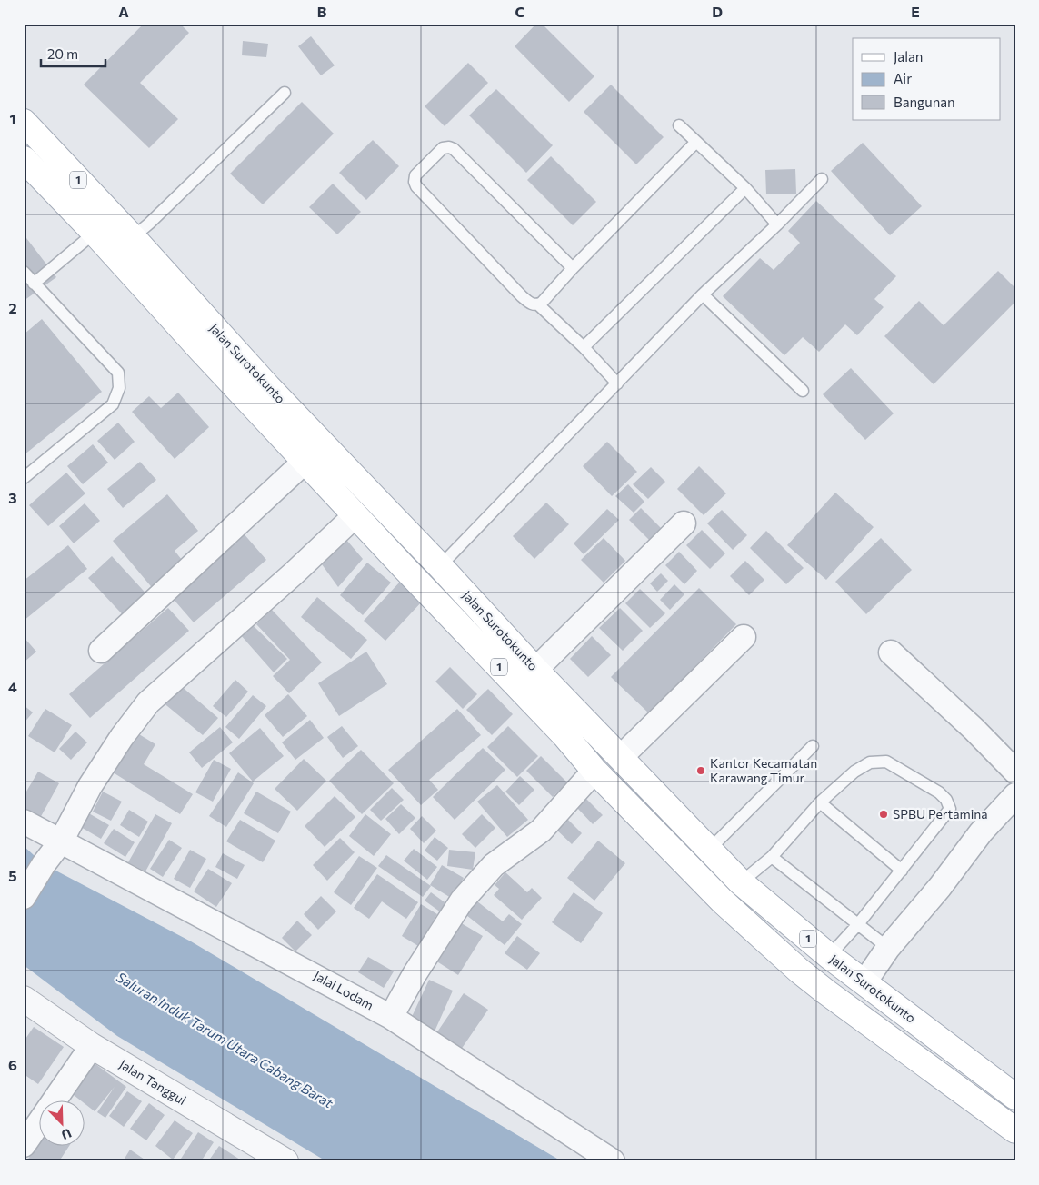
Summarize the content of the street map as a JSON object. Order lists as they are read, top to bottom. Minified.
{"streets":{"main road":["1","Jalan Surotokunto"],"street":["Jalal Lodam","Jalan Tanggul"]},"water":["Saluran Induk Tarum Utara Cabang Barat"],"places":["Kantor Kecamatan Karawang Timur","SPBU Pertamina"],"legend":["Jalan","Air","Bangunan"],"scale_bar":"20 m","north":"bottom right","grid":{"columns":["A","B","C","D","E"],"rows":["1","2","3","4","5","6"]}}
